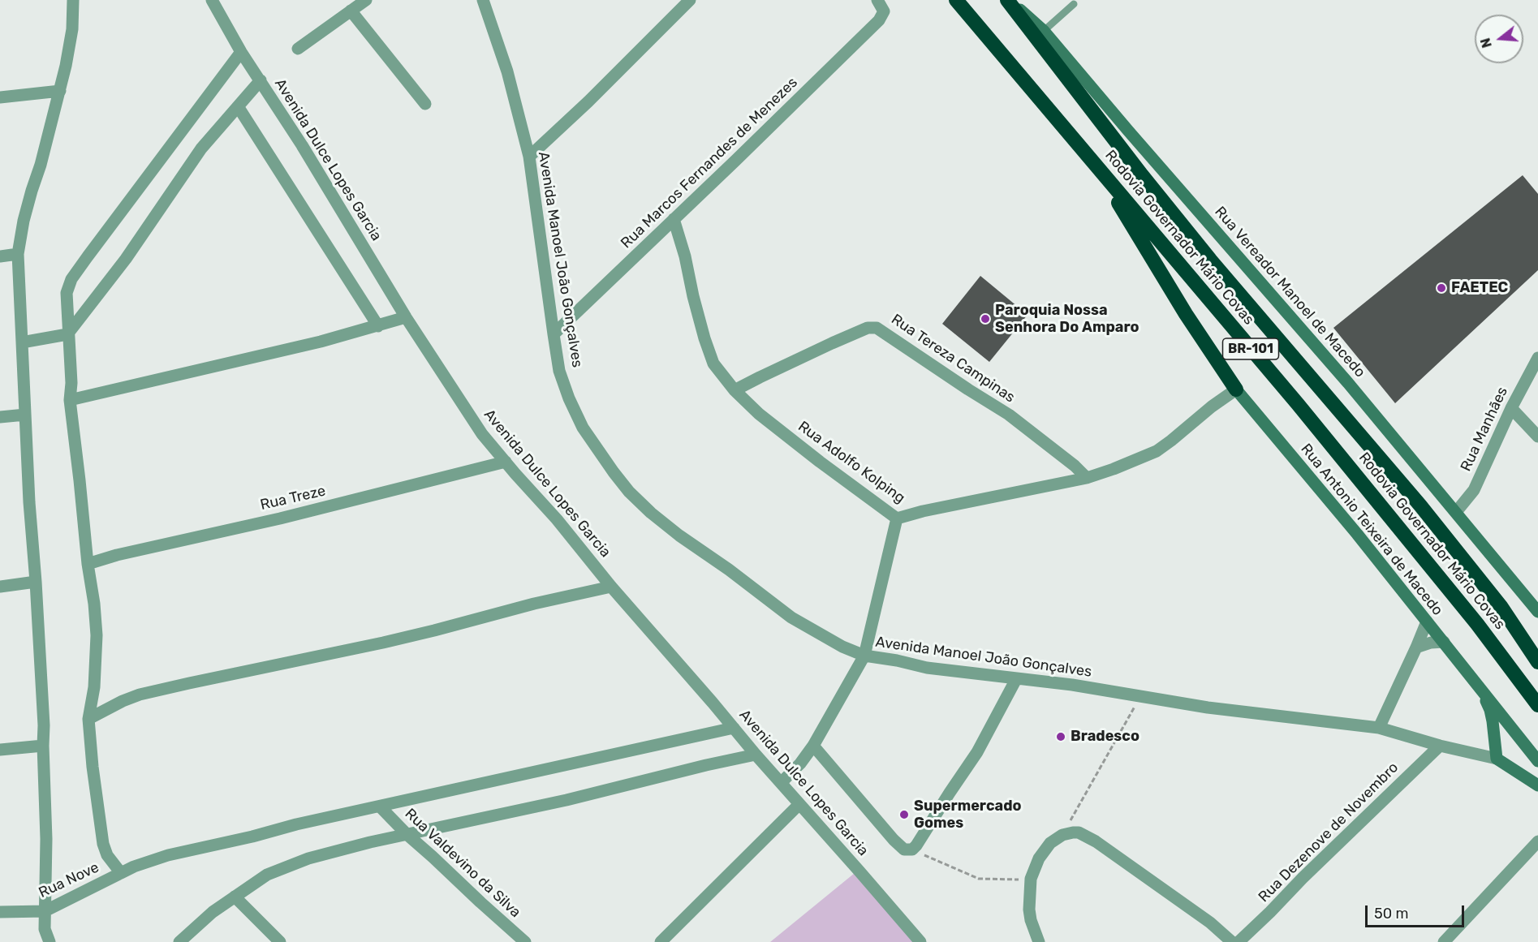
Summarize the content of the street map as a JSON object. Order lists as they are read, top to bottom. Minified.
{"streets":{"highway":["Rodovia Governador Mário Covas","BR-101"],"street":["Avenida Dulce Lopes Garcia","Rua Marcos Fernandes de Menezes","Avenida Manoel João Gonçalves","Rua Vereador Manoel de Macedo","Rua Tereza Campinas","Rua Manhães","Rua Adolfo Kolping","Rua Treze","Rua Antonio Teixeira de Macedo","Rua Dezenove de Novembro","Rua Valdevino da Silva","Rua Nove"]},"crossings":[["Avenida Dulce Lopes Garcia","Rua Treze"],["Avenida Dulce Lopes Garcia","Rua Nove"],["Rua Marcos Fernandes de Menezes","Avenida Manoel João Gonçalves"],["Rua Marcos Fernandes de Menezes","Rua Adolfo Kolping"],["Rodovia Governador Mário Covas","Rua Vereador Manoel de Macedo"],["Avenida Manoel João Gonçalves","Rua Dezenove de Novembro"],["Rua Vereador Manoel de Macedo","Rua Manhães"],["Rua Tereza Campinas","Rua Adolfo Kolping"],["Rua Adolfo Kolping","Rua Antonio Teixeira de Macedo"],["Rua Valdevino da Silva","Rua Nove"]],"places":["FAETEC","Paroquia Nossa Senhora Do Amparo","Bradesco","Supermercado Gomes"],"scale_bar":"50 m","north":"left"}
